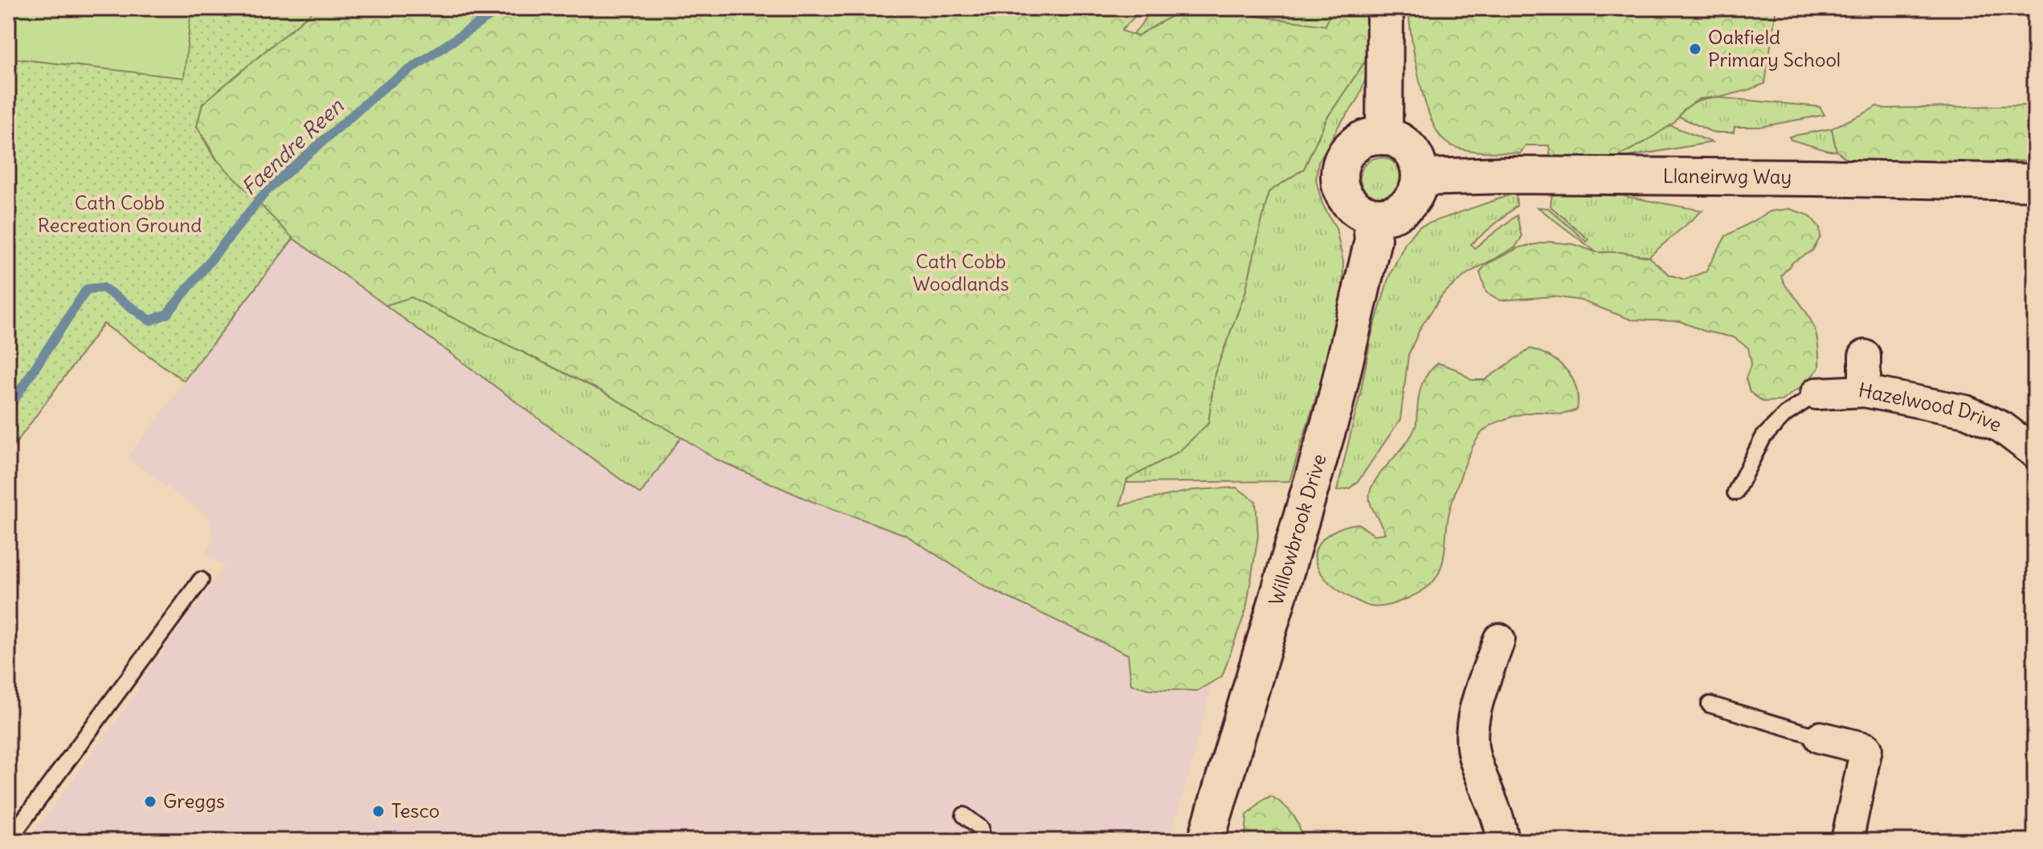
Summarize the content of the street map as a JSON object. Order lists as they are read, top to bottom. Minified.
{"streets":{"street":["Llaneirwg Way","Hazelwood Drive","Willowbrook Drive"]},"crossings":[["Llaneirwg Way","Willowbrook Drive"]],"water":["Faendre Reen"],"parks":["Cath Cobb Recreation Ground","Cath Cobb Woodlands"],"places":["Oakfield Primary School","Greggs","Tesco"]}
